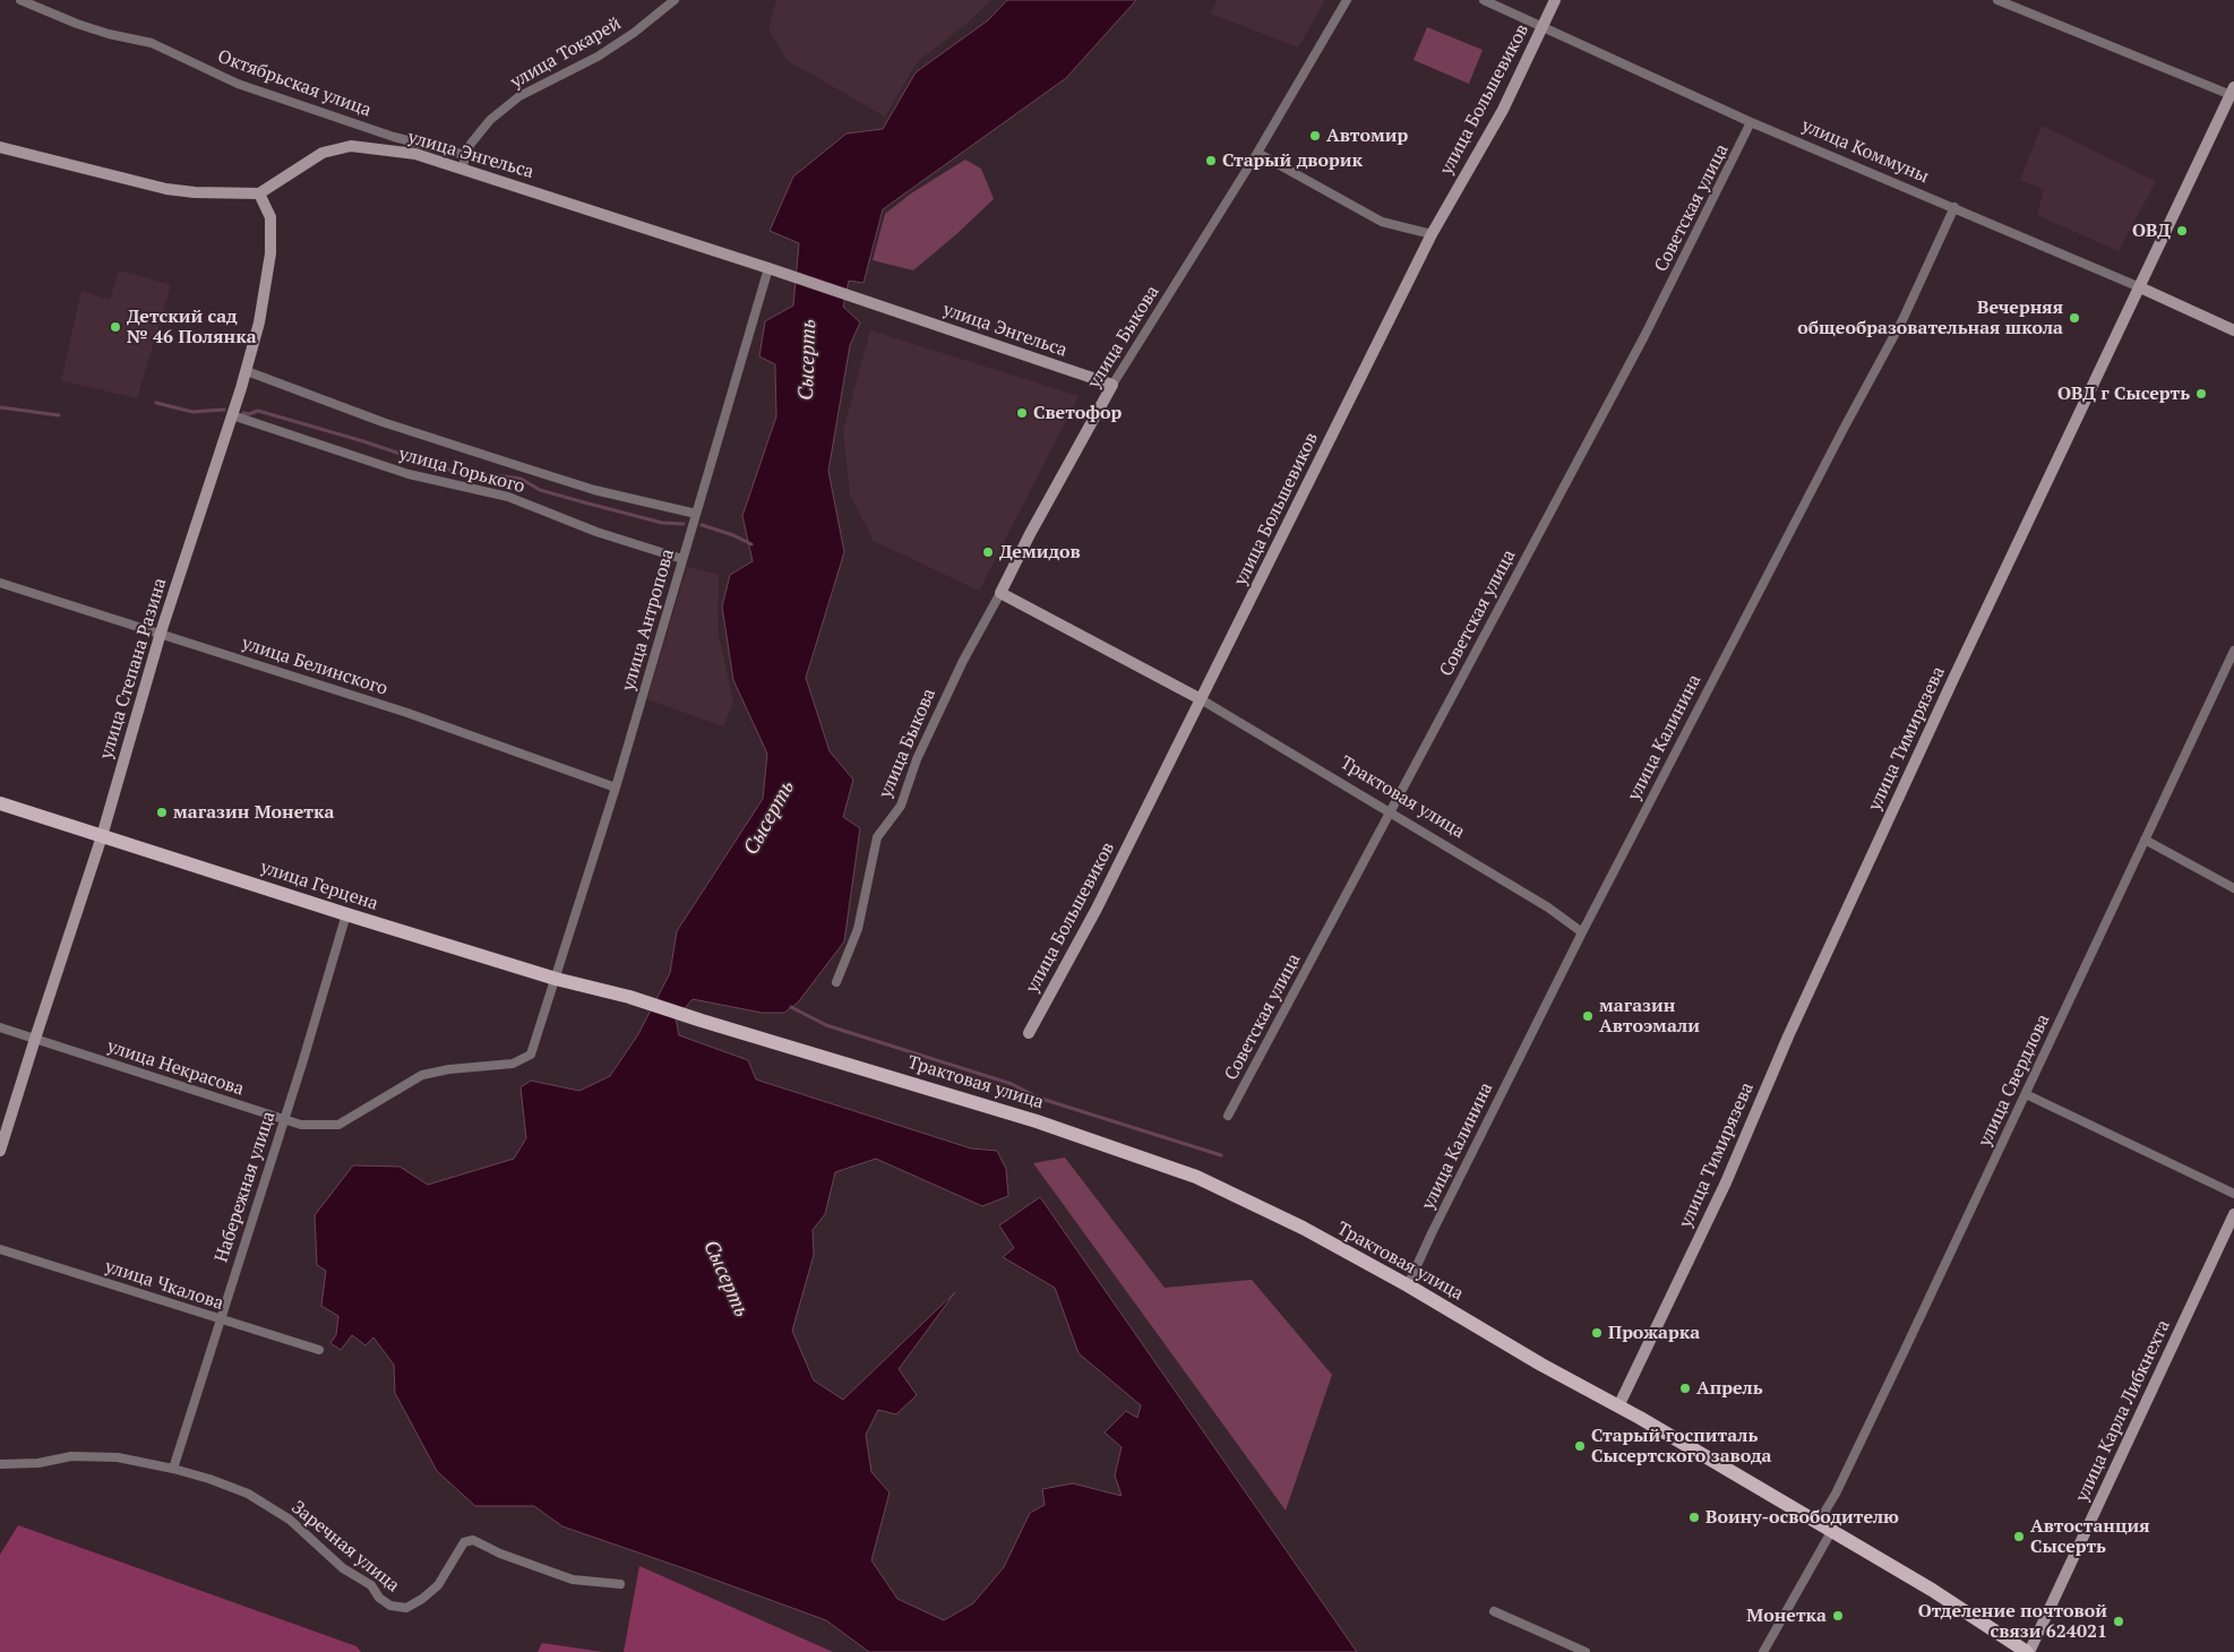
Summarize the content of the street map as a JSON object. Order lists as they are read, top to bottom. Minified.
{"streets":{"main road":["Трактовая улица","улица Герцена"],"street":["улица Токарей","Октябрьская улица","улица Большевиков","улица Коммуны","улица Энгельса","Советская улица","улица Быкова","улица Горького","улица Антропова","улица Белинского","улица Степана Разина","улица Калинина","улица Тимирязева","улица Некрасова","улица Свердлова","Набережная улица","улица Чкалова","улица Карла Либкнехта","Заречная улица"]},"crossings":[["улица Токарей","Октябрьская улица"],["улица Токарей","улица Энгельса"],["улица Большевиков","улица Коммуны"],["улица Большевиков","Трактовая улица"],["улица Коммуны","Советская улица"],["улица Коммуны","улица Калинина"],["улица Коммуны","улица Тимирязева"],["улица Энгельса","улица Быкова"],["улица Энгельса","улица Антропова"],["улица Энгельса","улица Степана Разина"],["Советская улица","Трактовая улица"],["улица Горького","улица Антропова"],["улица Горького","улица Степана Разина"],["улица Антропова","улица Белинского"],["улица Антропова","улица Герцена"],["улица Антропова","улица Некрасова"],["улица Белинского","улица Степана Разина"],["улица Степана Разина","улица Герцена"],["улица Степана Разина","улица Некрасова"],["улица Калинина","Трактовая улица"],["улица Тимирязева","Трактовая улица"],["Трактовая улица","улица Герцена"],["Трактовая улица","улица Свердлова"],["Трактовая улица","улица Карла Либкнехта"],["улица Герцена","Набережная улица"],["улица Некрасова","Набережная улица"],["Набережная улица","улица Чкалова"],["Набережная улица","Заречная улица"]],"water":["Сысерть"],"places":["Автомир","Старый дворик","ОВД","Вечерняя общеобразовательная школа","Детский сад № 46 Полянка","ОВД г Сысерть","Светофор","Демидов","магазин Монетка","магазин Автоэмали","Прожарка","Апрель","Старый госпиталь Сысертского завода","Воину-освободителю","Автостанция Сысерть","Монетка","Отделение почтовой связи 624021"]}
